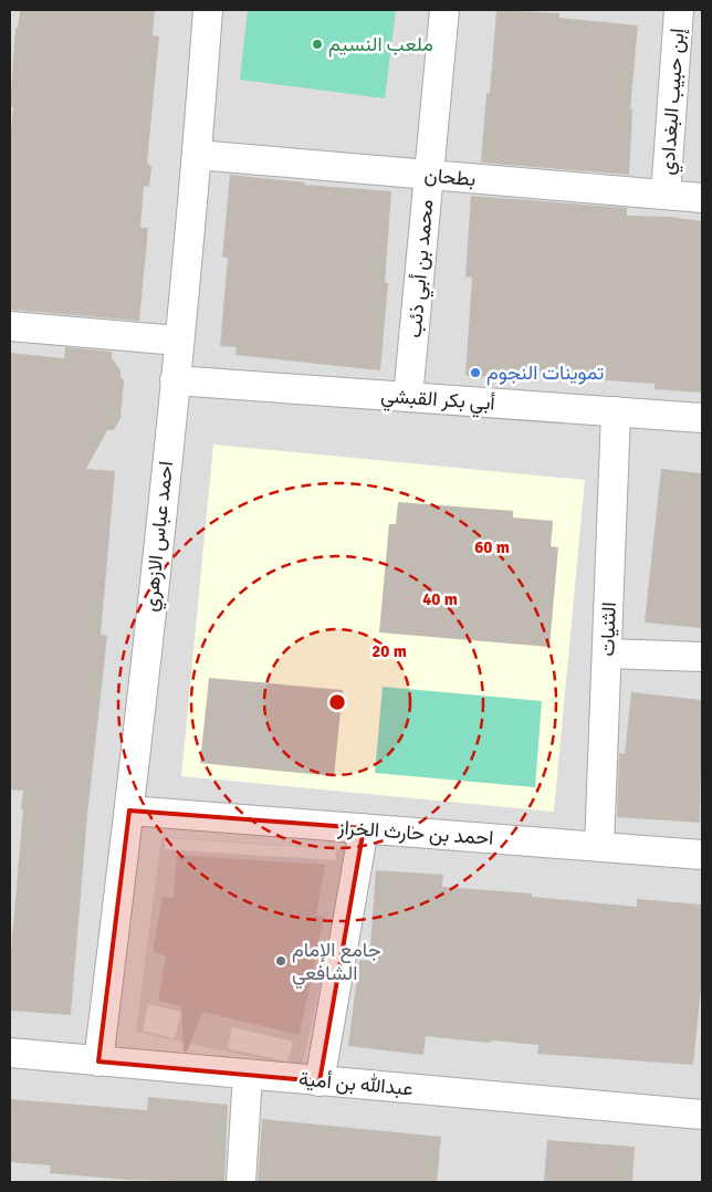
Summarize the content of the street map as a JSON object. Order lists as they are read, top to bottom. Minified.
{"streets":{"street":["إبن حبيب البغدادي","بطحان","محمد بن أبي ذئب","أبي بكر القبشي","احمد عباس الازهري","الثنيات","احمد بن حارث الخراز","عبدالله بن أمية"]},"crossings":[["إبن حبيب البغدادي","بطحان"],["بطحان","محمد بن أبي ذئب"],["بطحان","احمد عباس الازهري"],["محمد بن أبي ذئب","أبي بكر القبشي"],["أبي بكر القبشي","احمد عباس الازهري"],["أبي بكر القبشي","الثنيات"],["احمد عباس الازهري","احمد بن حارث الخراز"],["احمد عباس الازهري","عبدالله بن أمية"],["الثنيات","احمد بن حارث الخراز"]],"places":["ملعب النسيم","تموينات النجوم","جامع الإمام الشافعي"],"rings":["60 m","40 m","20 m"]}
